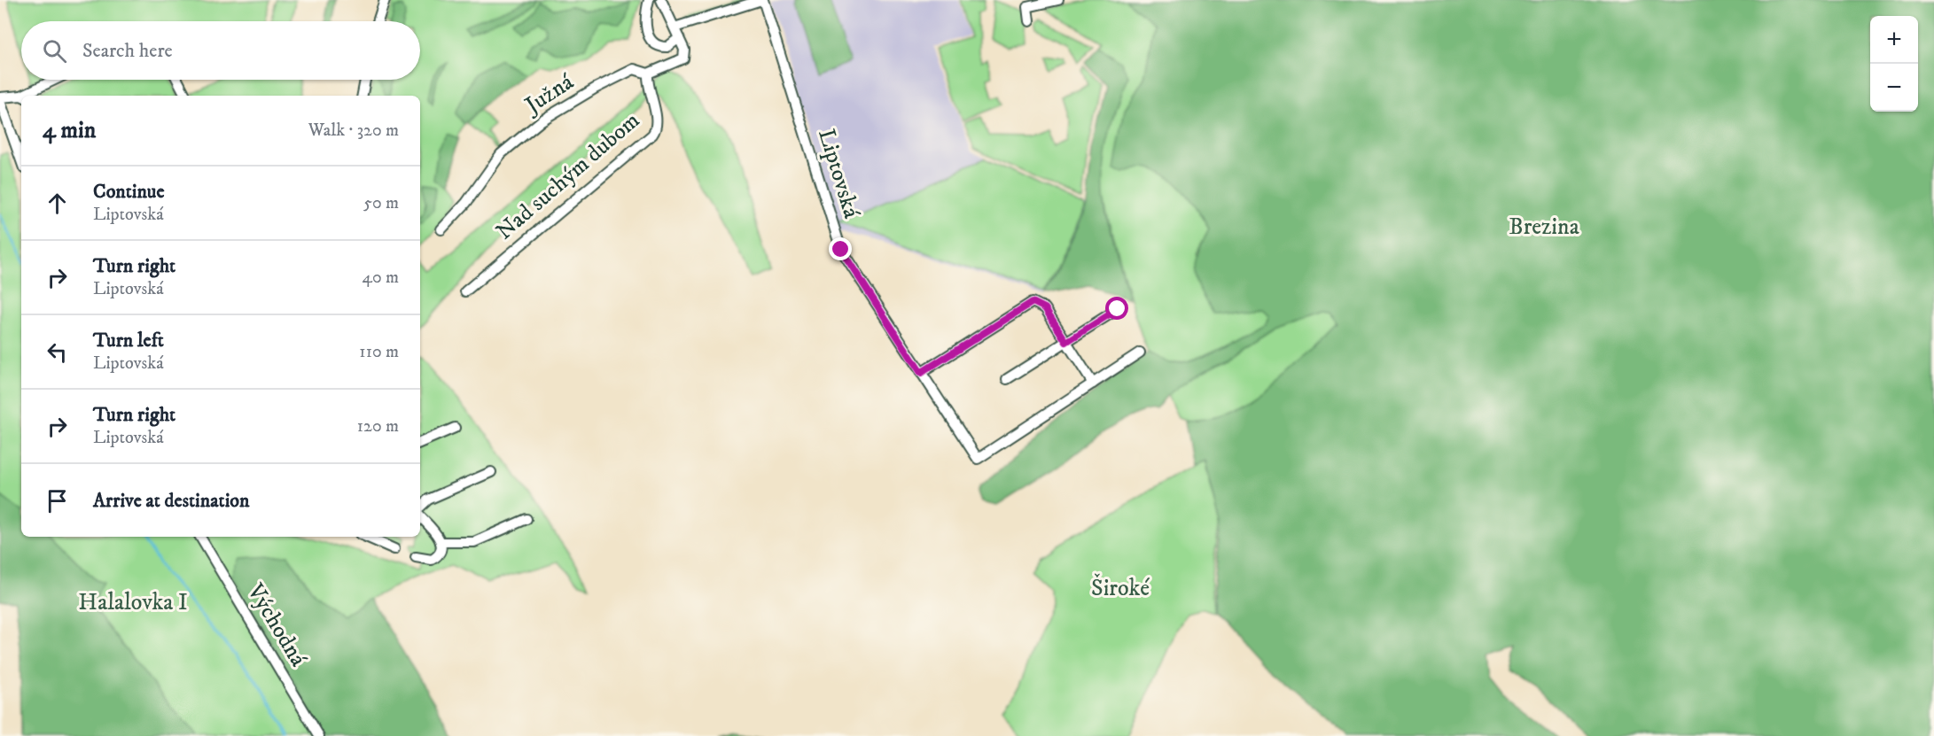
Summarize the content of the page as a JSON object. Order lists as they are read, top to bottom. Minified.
{"streets":{"street":["Južná","Liptovská","Nad suchým dubom","Východná"]},"crossings":[["Južná","Liptovská"],["Južná","Nad suchým dubom"]],"parks":["Brezina","Široké","Halalovka I"],"page":{"map_buttons":["+","−"],"search":"Search here","heading":["4 min","Walk · 320 m"],"list":[["Continue","Liptovská","50 m"],["Turn right","Liptovská","40 m"],["Turn left","Liptovská","110 m"],["Turn right","Liptovská","120 m"],"Arrive at destination"]}}
